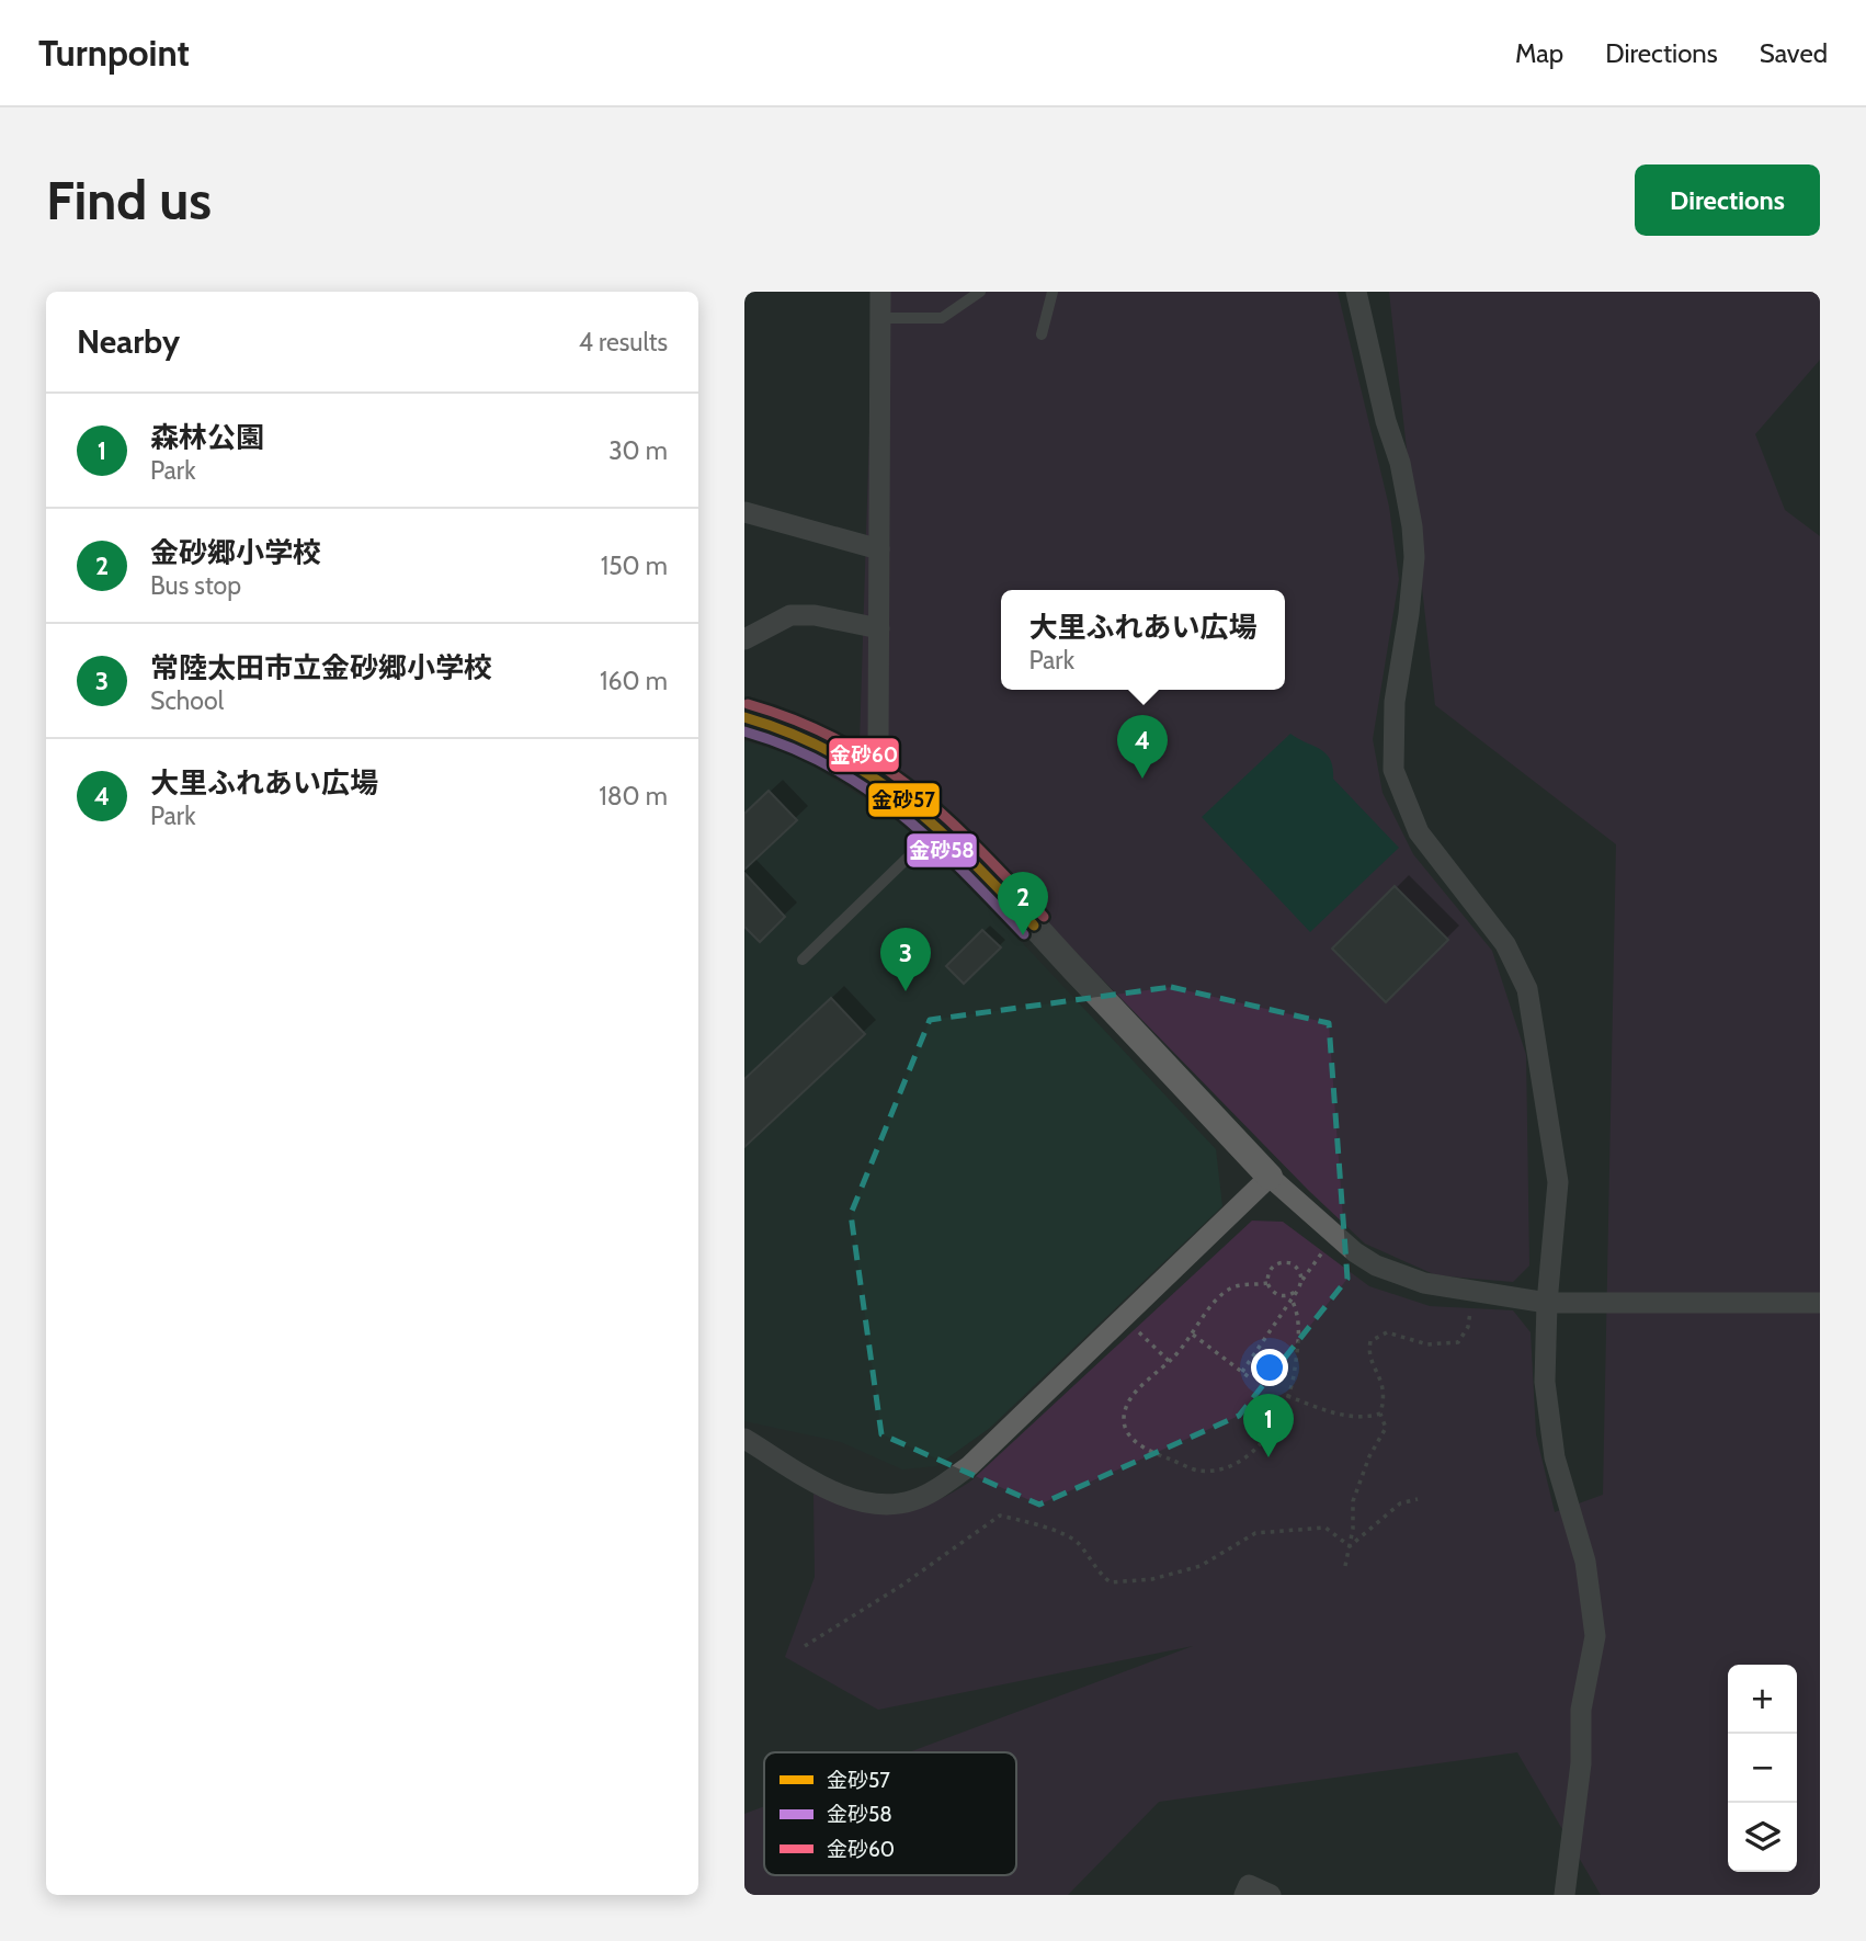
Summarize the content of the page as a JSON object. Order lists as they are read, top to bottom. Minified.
{"lines":["transit line 金砂60","transit line 金砂57","transit line 金砂58"],"legend":["金砂57","金砂58","金砂60"],"page":{"header":"Turnpoint","nav":["Map","Directions","Saved"],"buttons":"Directions","title":"Find us","heading":["Nearby","4 results"],"list":[{"mark":"1","name":"森林公園","note":"Park","value":"30 m"},{"mark":"2","name":"金砂郷小学校","note":"Bus stop","value":"150 m"},{"mark":"3","name":"常陸太田市立金砂郷小学校","note":"School","value":"160 m"},{"mark":"4","name":"大里ふれあい広場","note":"Park","value":"180 m"}],"popup":["大里ふれあい広場","Park"],"pins":["4","2","3","1"],"map_buttons":["+","−"]}}
